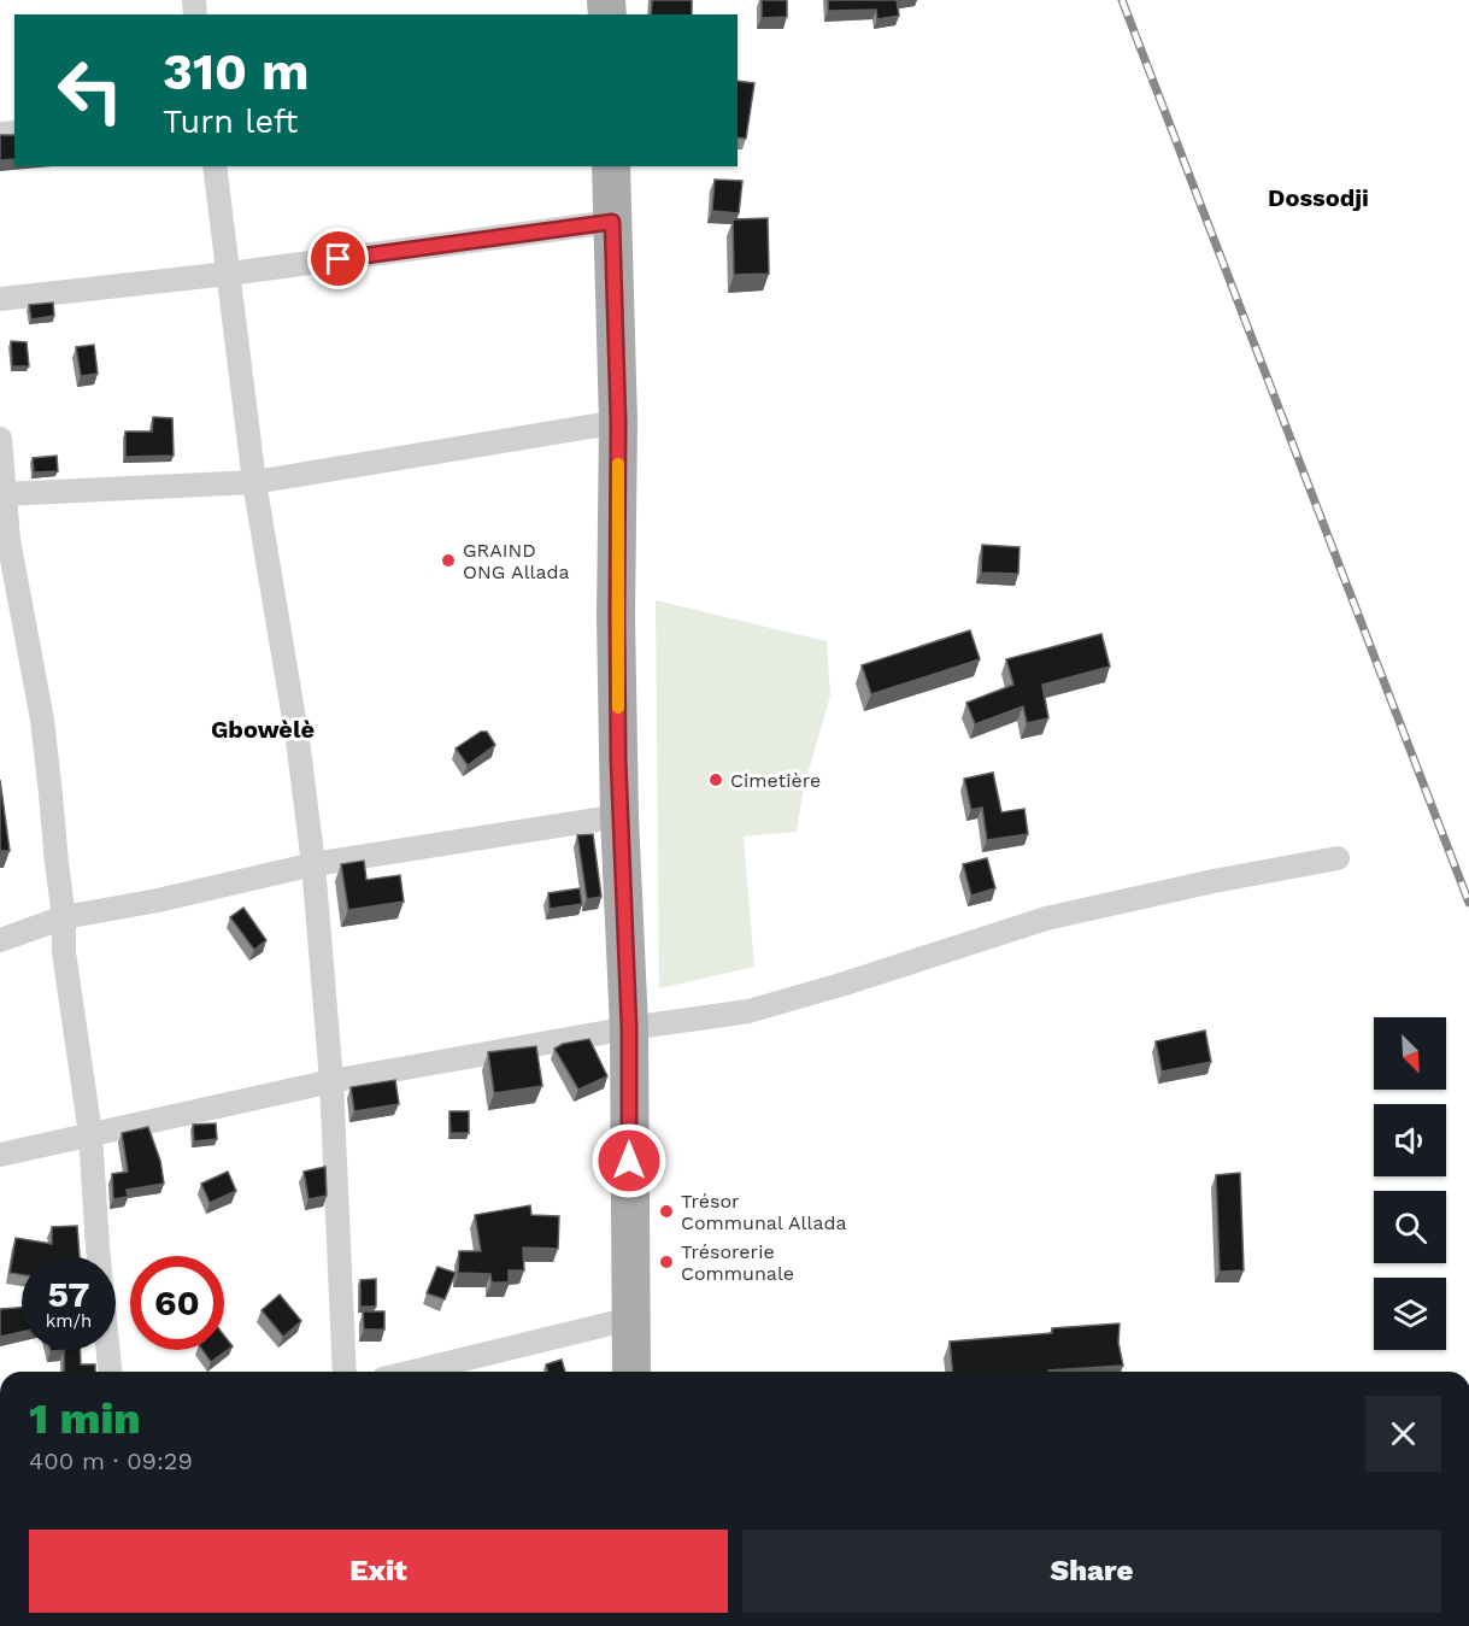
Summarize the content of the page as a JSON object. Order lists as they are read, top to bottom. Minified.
{"districts":["Dossodji","Gbowèlè"],"places":["GRAIND ONG Allada","Cimetière","Trésor Communal Allada","Trésorerie Communale"],"north":"bottom right","page":{"turn":["310 m","Turn left"],"speed":"57 km/h","limit":"60","heading":["1 min","400 m · 09:29"],"buttons":["Exit","Share"]}}
